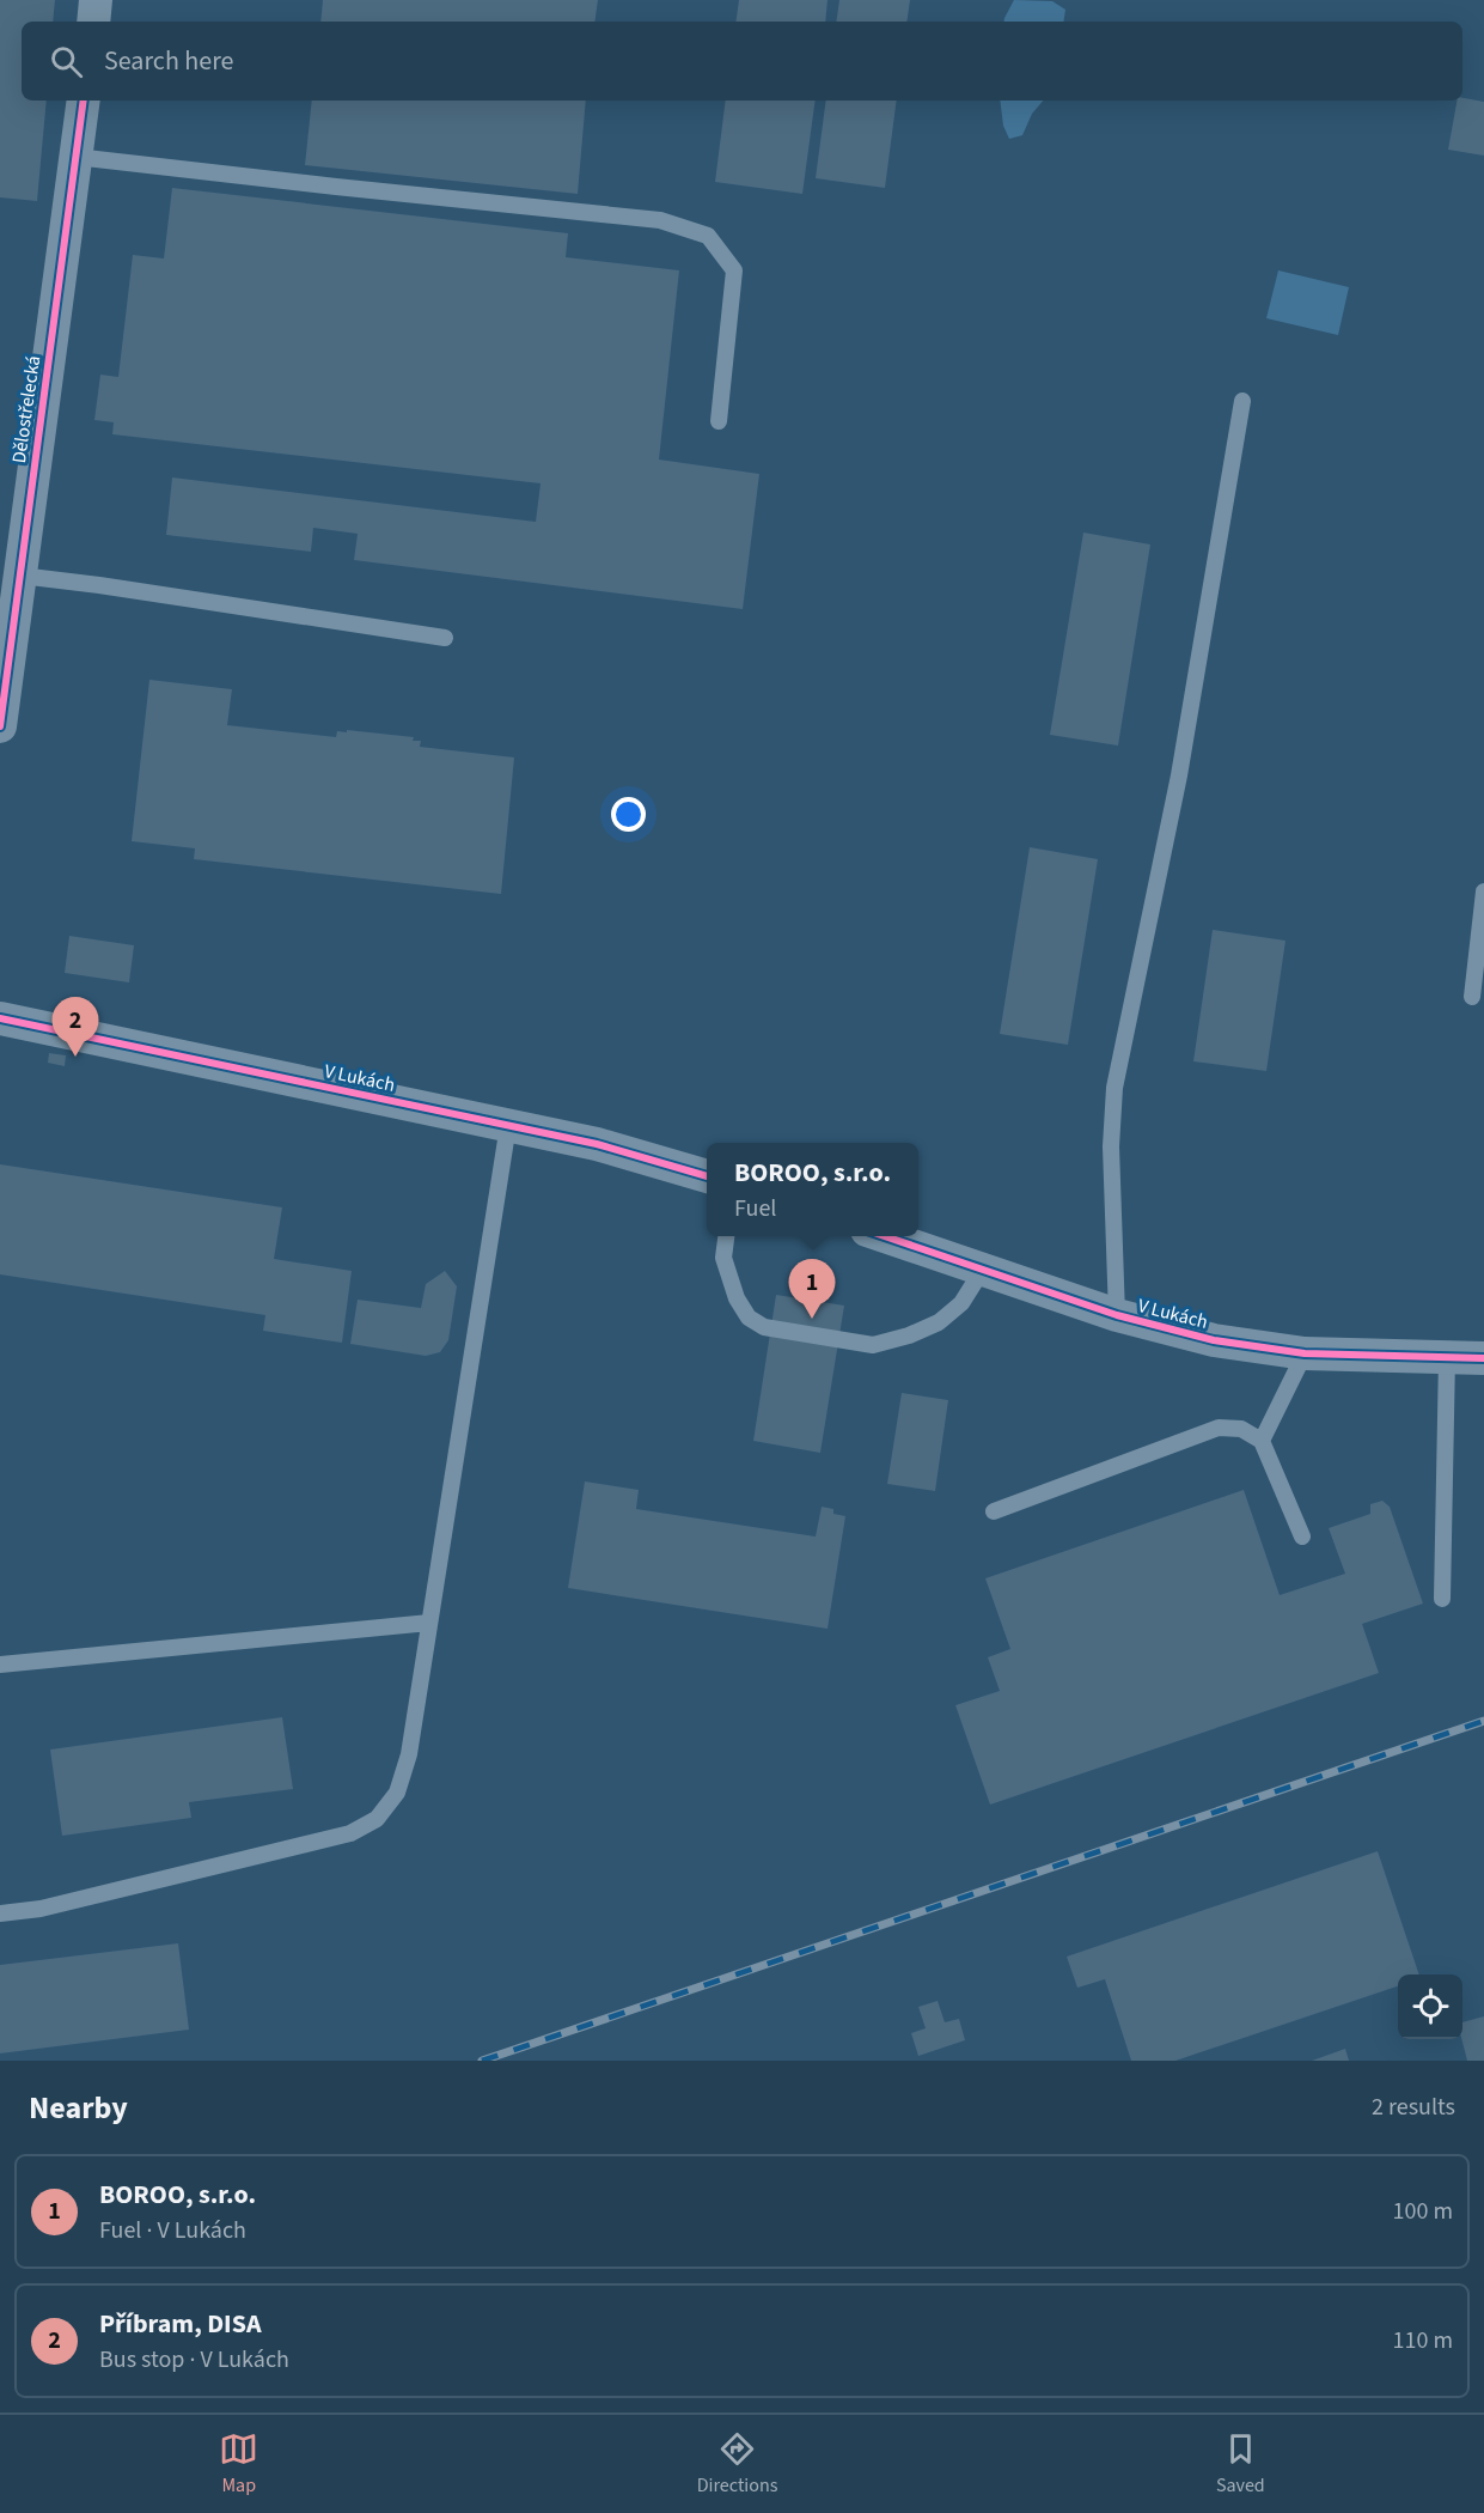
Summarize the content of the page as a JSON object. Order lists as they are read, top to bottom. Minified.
{"streets":{"street":["Dělostřelecká","V Lukách"]},"page":{"search":"Search here","pins":["2","1"],"popup":["BOROO, s.r.o.","Fuel"],"heading":["Nearby","2 results"],"list":[{"mark":"1","name":"BOROO, s.r.o.","note":"Fuel · V Lukách","value":"100 m"},{"mark":"2","name":"Příbram, DISA","note":"Bus stop · V Lukách","value":"110 m"}],"nav":["Map","Directions","Saved"]}}
